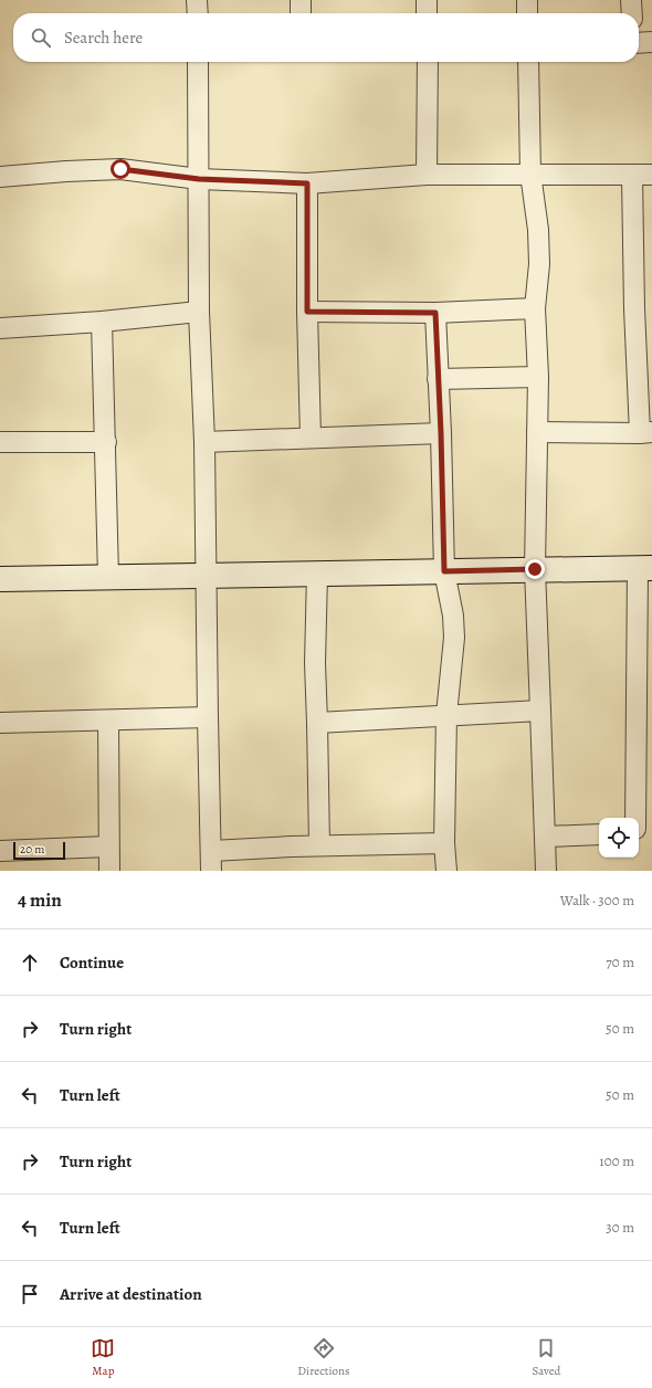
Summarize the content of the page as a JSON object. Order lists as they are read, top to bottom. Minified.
{"scale_bar":"20 m","page":{"search":"Search here","scale":"20 m","heading":["4 min","Walk · 300 m"],"list":[["Continue","70 m"],["Turn right","50 m"],["Turn left","50 m"],["Turn right","100 m"],["Turn left","30 m"],"Arrive at destination"],"nav":["Map","Directions","Saved"]}}
